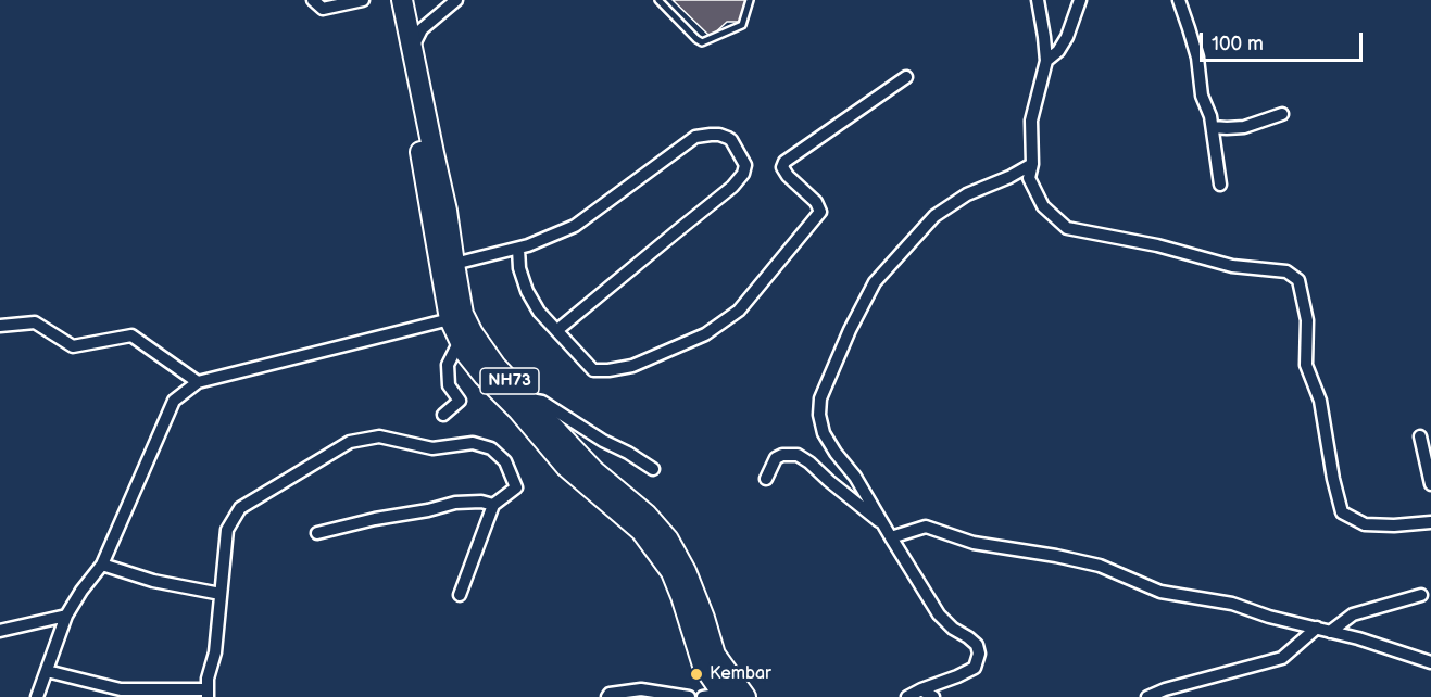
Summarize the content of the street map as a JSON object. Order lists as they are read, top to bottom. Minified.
{"streets":{"highway":["NH73"]},"places":["Kembar"],"scale_bar":"100 m"}
